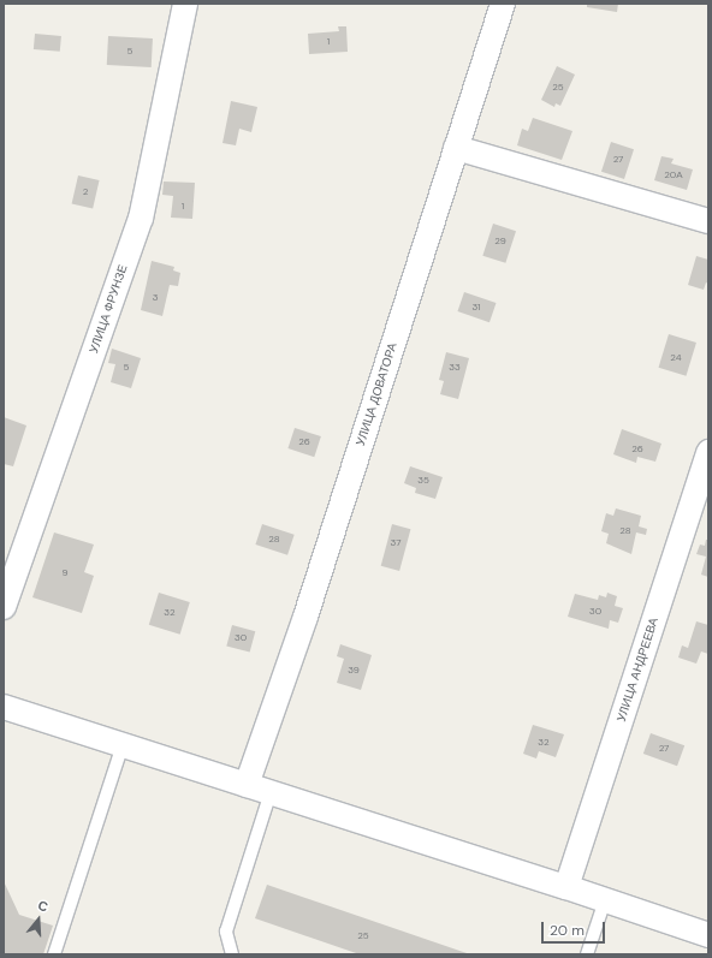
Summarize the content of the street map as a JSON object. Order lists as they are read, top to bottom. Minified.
{"streets":{"street":["УЛИЦА ФРУНЗЕ","УЛИЦА ДОВАТОРА","УЛИЦА АНДРЕЕВА"]},"house_numbers":["1","5","25","27","20А","2","1","29","3","31","24","5","33","26","26","35","28","28","37","9","30","32","30","39","32","27","25"],"scale_bar":"20 m","north":"top"}
